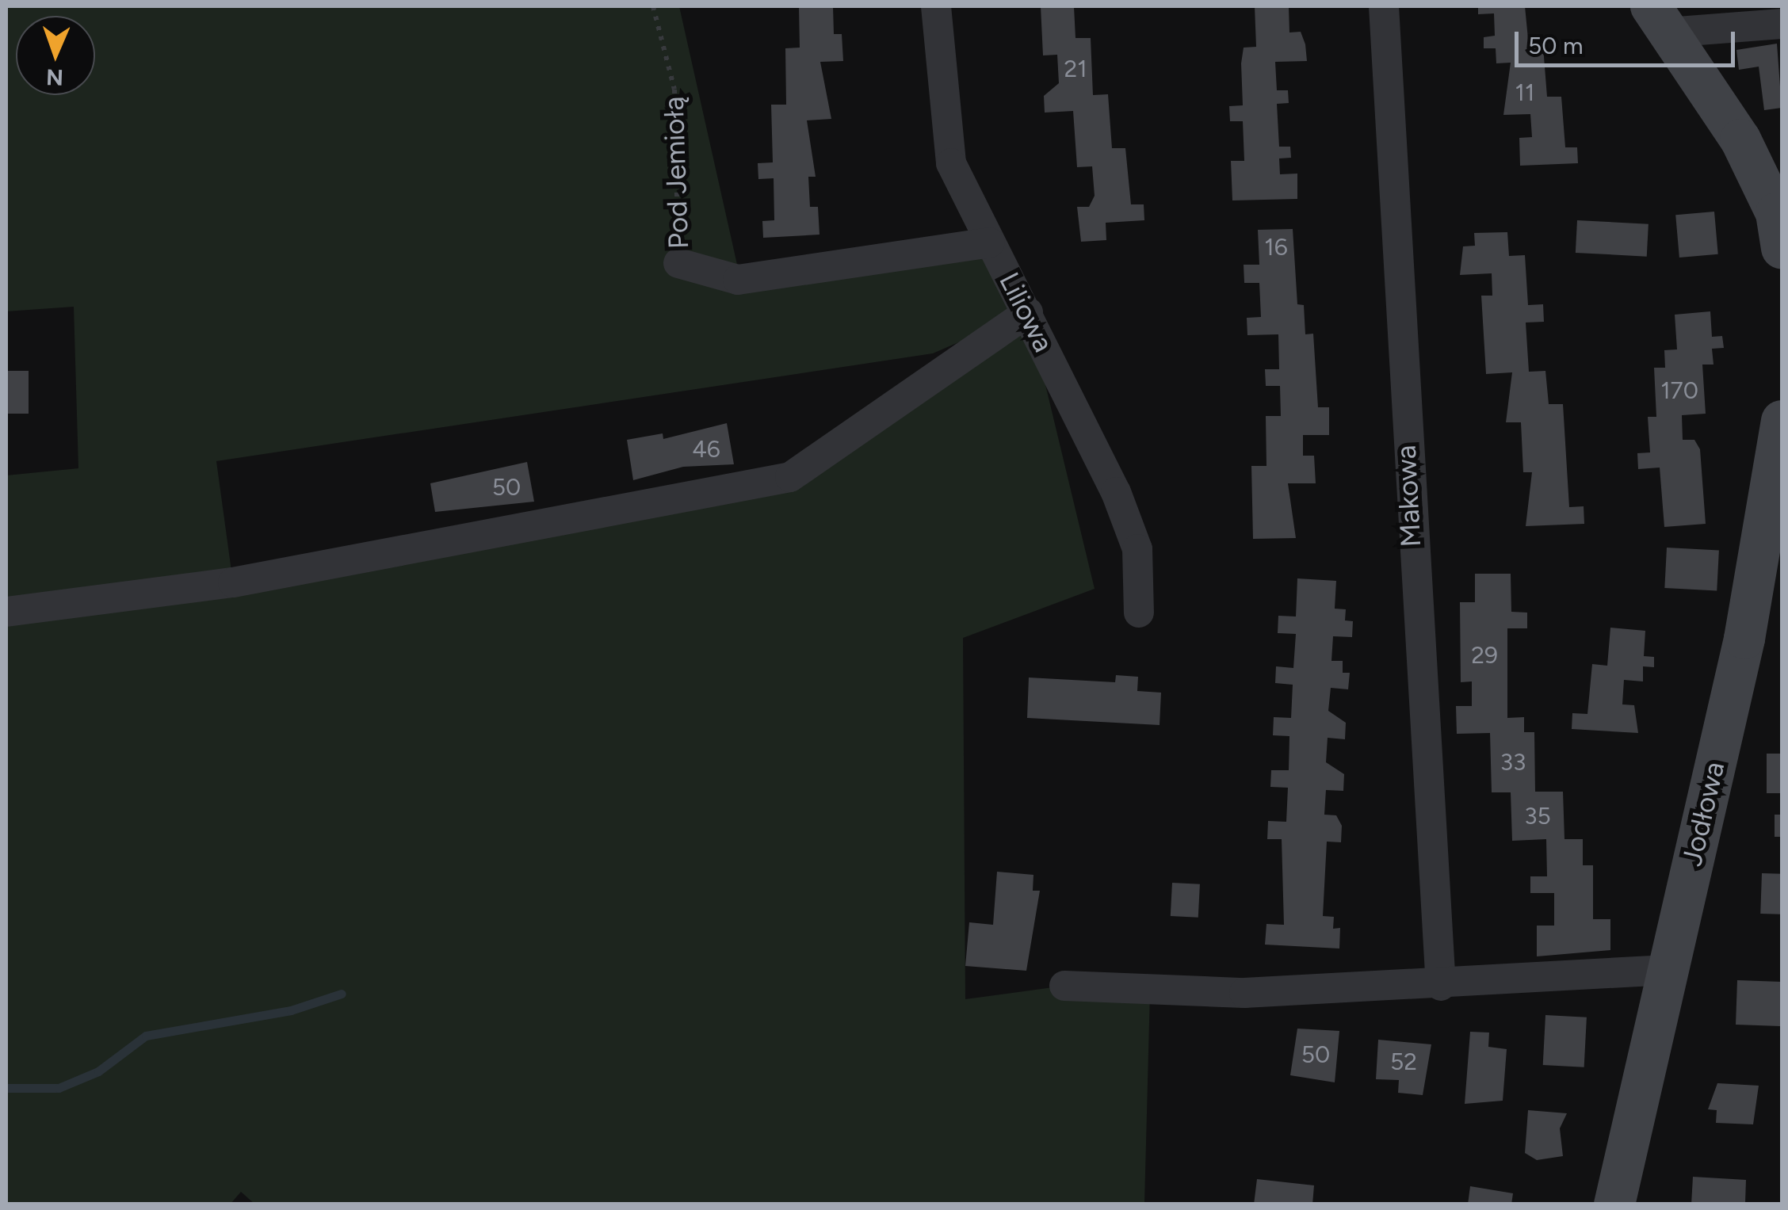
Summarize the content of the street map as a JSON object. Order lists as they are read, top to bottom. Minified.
{"streets":{"street":["Pod Jemiołą","Liliowa","Makowa","Jodłowa"]},"crossings":[["Pod Jemiołą","Liliowa"]],"house_numbers":["21","11","16","170","46","50","29","33","35","50","52"],"scale_bar":"50 m","north":"bottom"}
